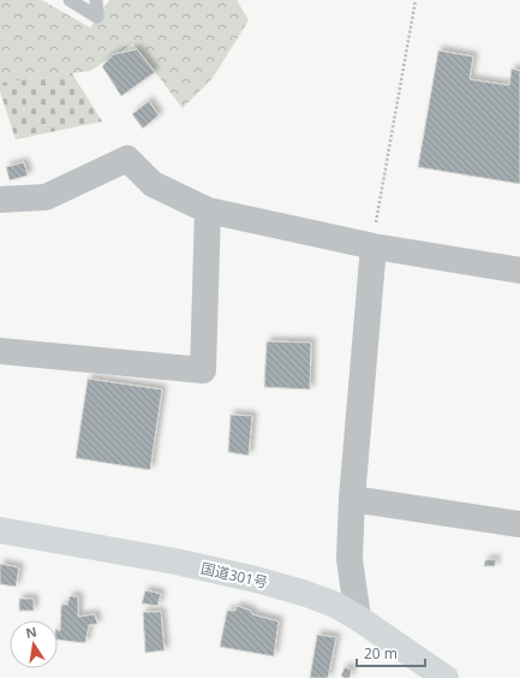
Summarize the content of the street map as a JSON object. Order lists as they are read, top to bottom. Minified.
{"streets":{"highway":["国道301号"]},"scale_bar":"20 m","north":"top"}
